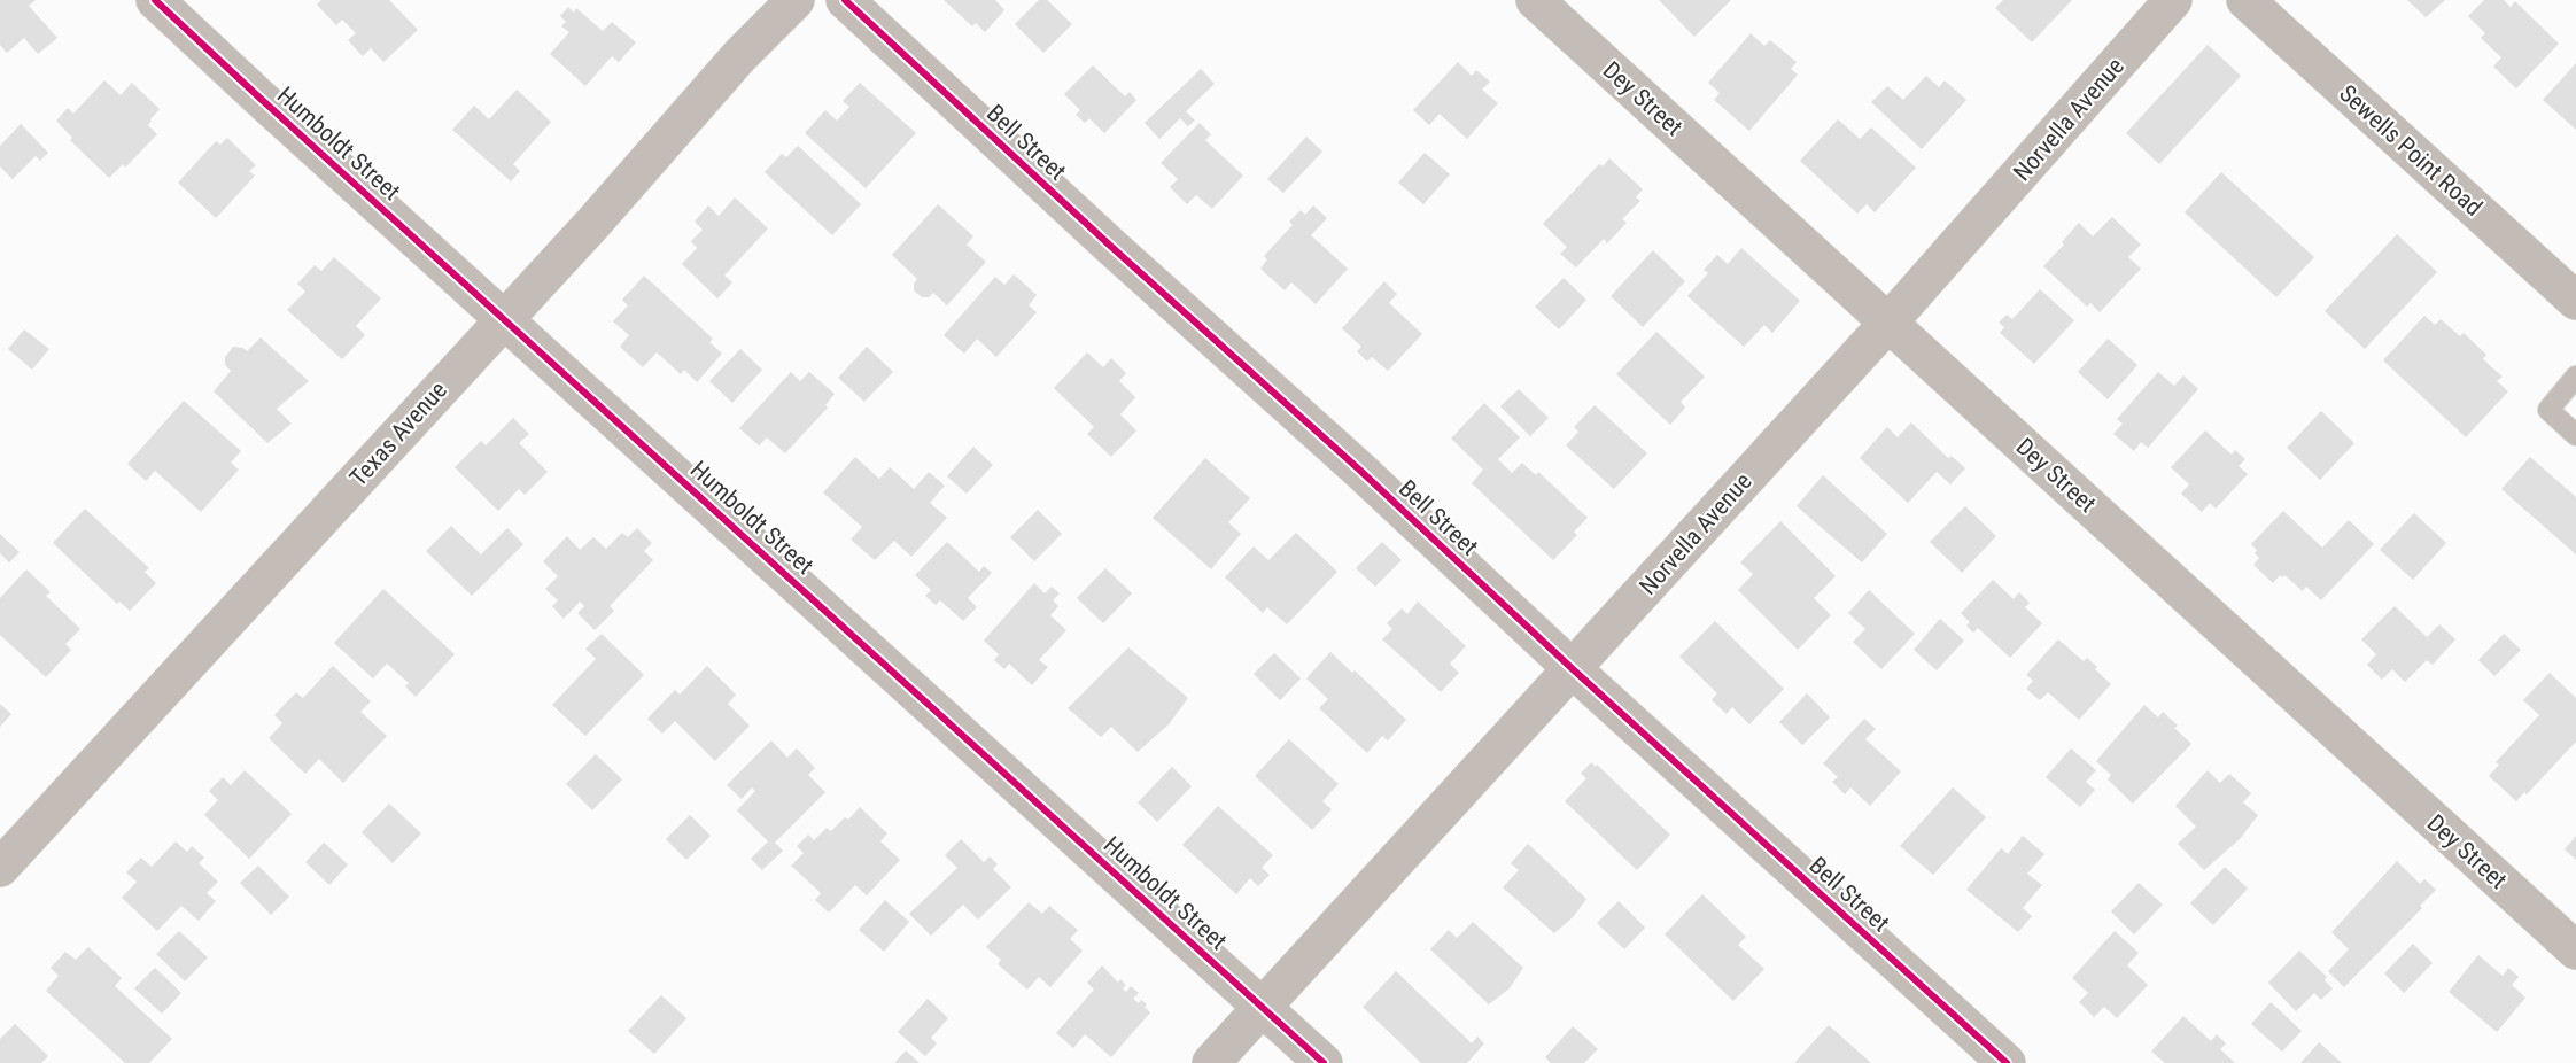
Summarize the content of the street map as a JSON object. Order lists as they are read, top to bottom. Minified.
{"streets":{"main road":["Sewells Point Road"],"street":["Dey Street","Norvella Avenue","Bell Street","Humboldt Street","Texas Avenue"]},"crossings":[["Dey Street","Norvella Avenue"],["Norvella Avenue","Bell Street"],["Norvella Avenue","Humboldt Street"],["Humboldt Street","Texas Avenue"]]}
